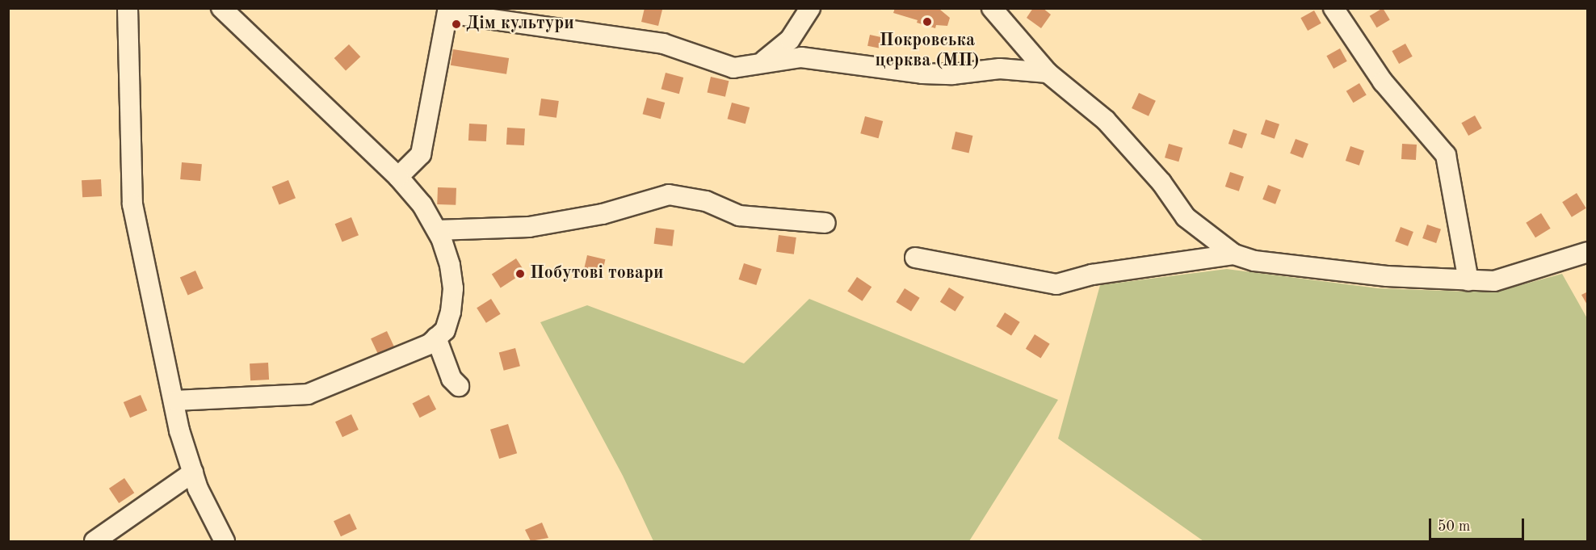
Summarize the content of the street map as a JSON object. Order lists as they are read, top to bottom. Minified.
{"places":["Покровська церква (МП)","Дім культури","Побутові товари"],"scale_bar":"50 m"}
